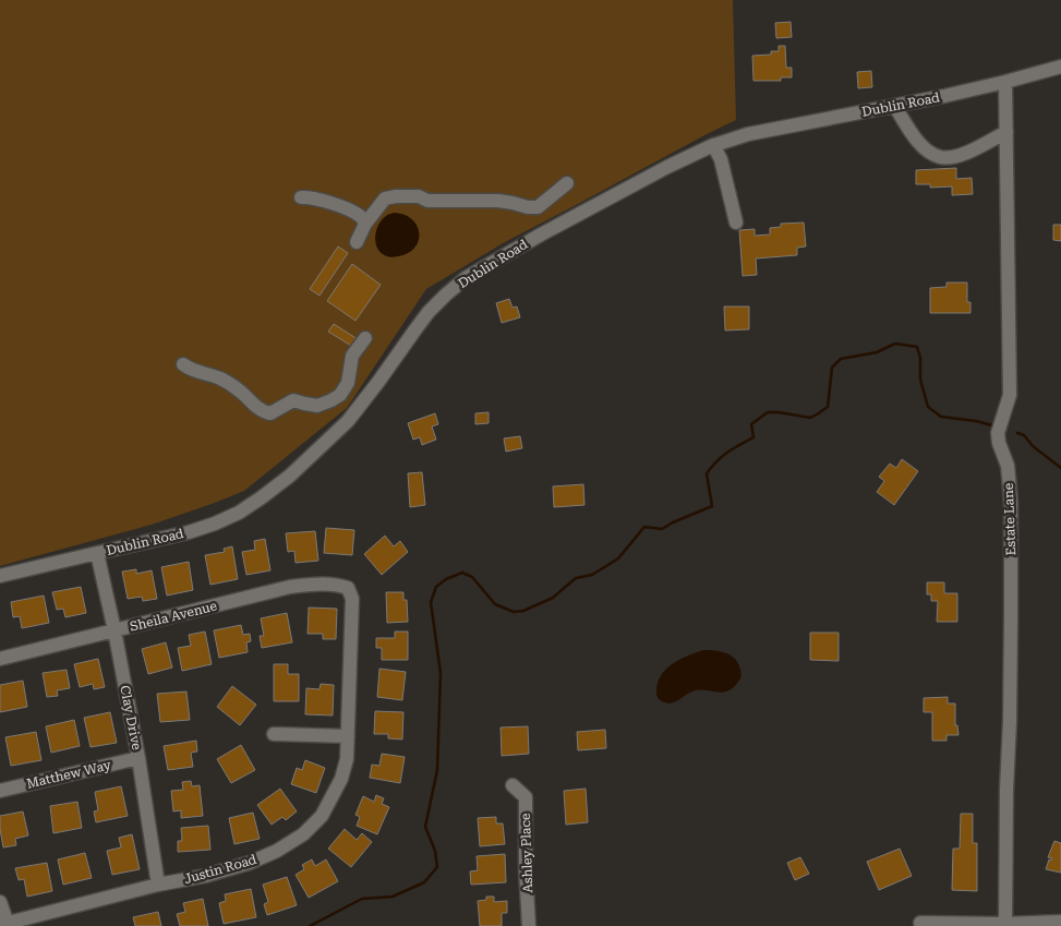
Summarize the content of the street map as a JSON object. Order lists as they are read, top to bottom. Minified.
{"streets":{"street":["Dublin Road","Estate Lane","Sheila Avenue","Clay Drive","Matthew Way","Ashley Place","Justin Road"]},"crossings":[["Dublin Road","Estate Lane"],["Dublin Road","Clay Drive"],["Sheila Avenue","Clay Drive"],["Sheila Avenue","Justin Road"],["Clay Drive","Matthew Way"],["Clay Drive","Justin Road"]]}
